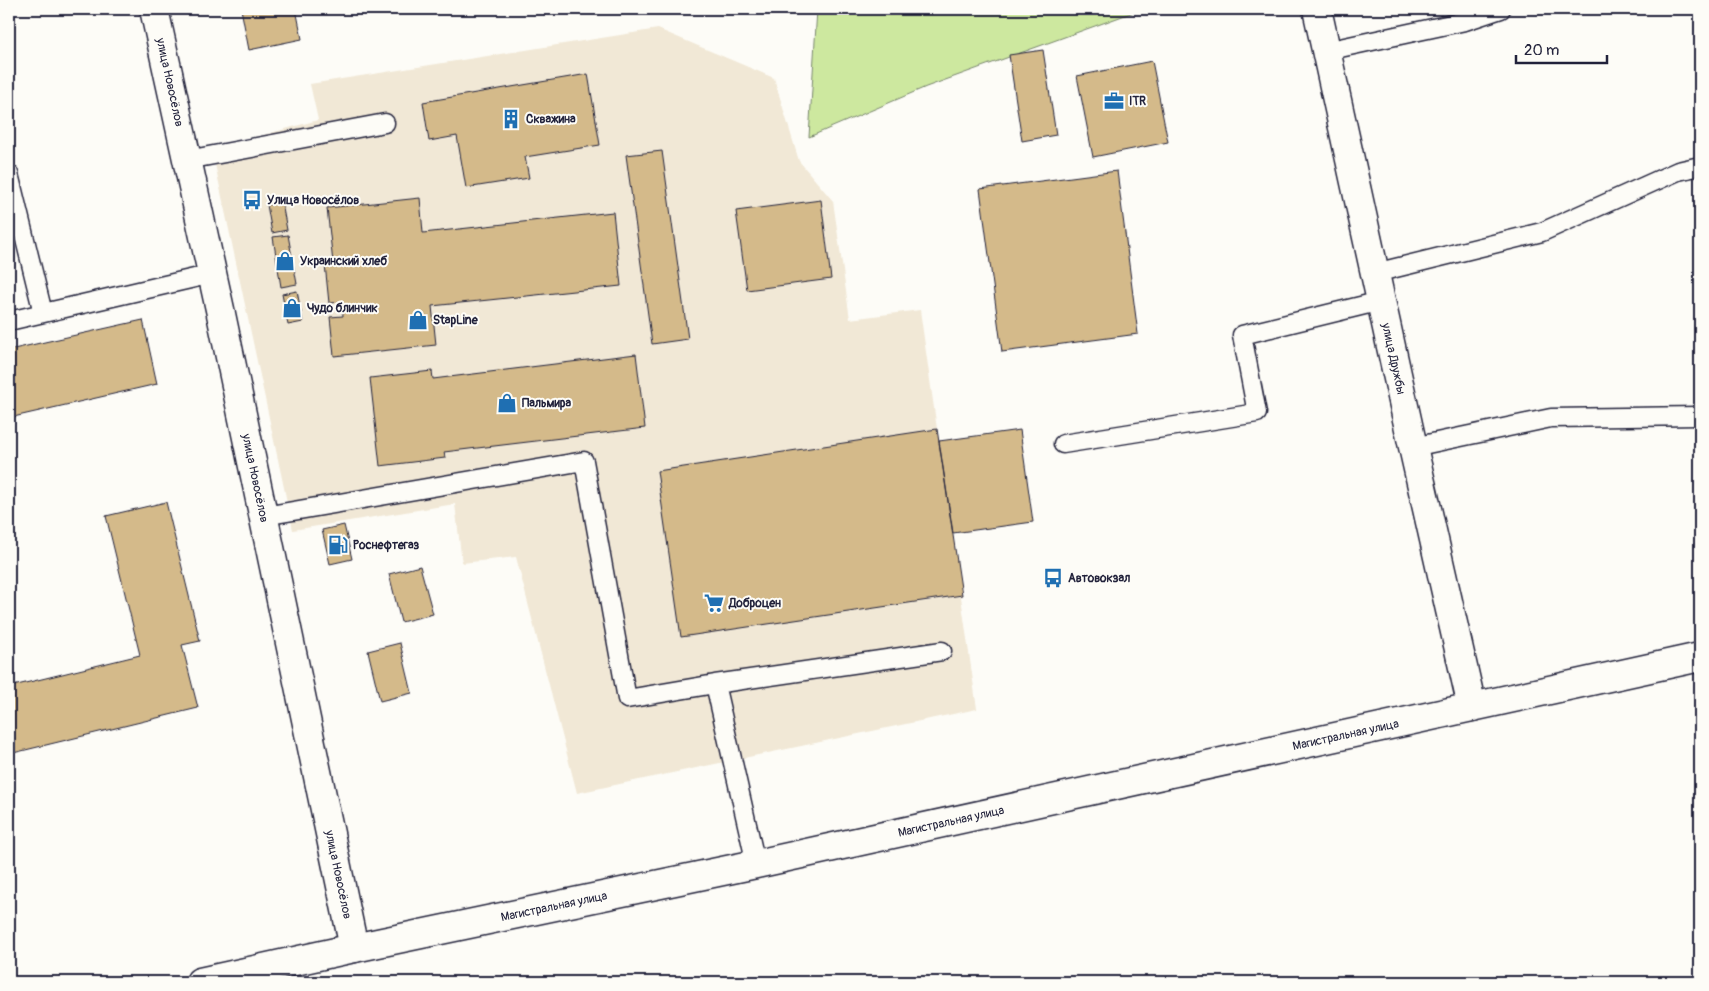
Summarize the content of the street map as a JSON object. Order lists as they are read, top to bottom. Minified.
{"streets":{"main road":["улица Новосёлов","улица Дружбы","Магистральная улица"]},"crossings":[["улица Новосёлов","Магистральная улица"],["улица Дружбы","Магистральная улица"]],"places":{"office":["ITR"],"building":["Скважина"],"bus stop":["Улица Новосёлов","Автовокзал"],"shop":["Украинский хлеб","Чудо блинчик","StapLine","Пальмира"],"fuel station":["Роснефтегаз"],"supermarket":["Доброцен"]},"scale_bar":"20 m"}
